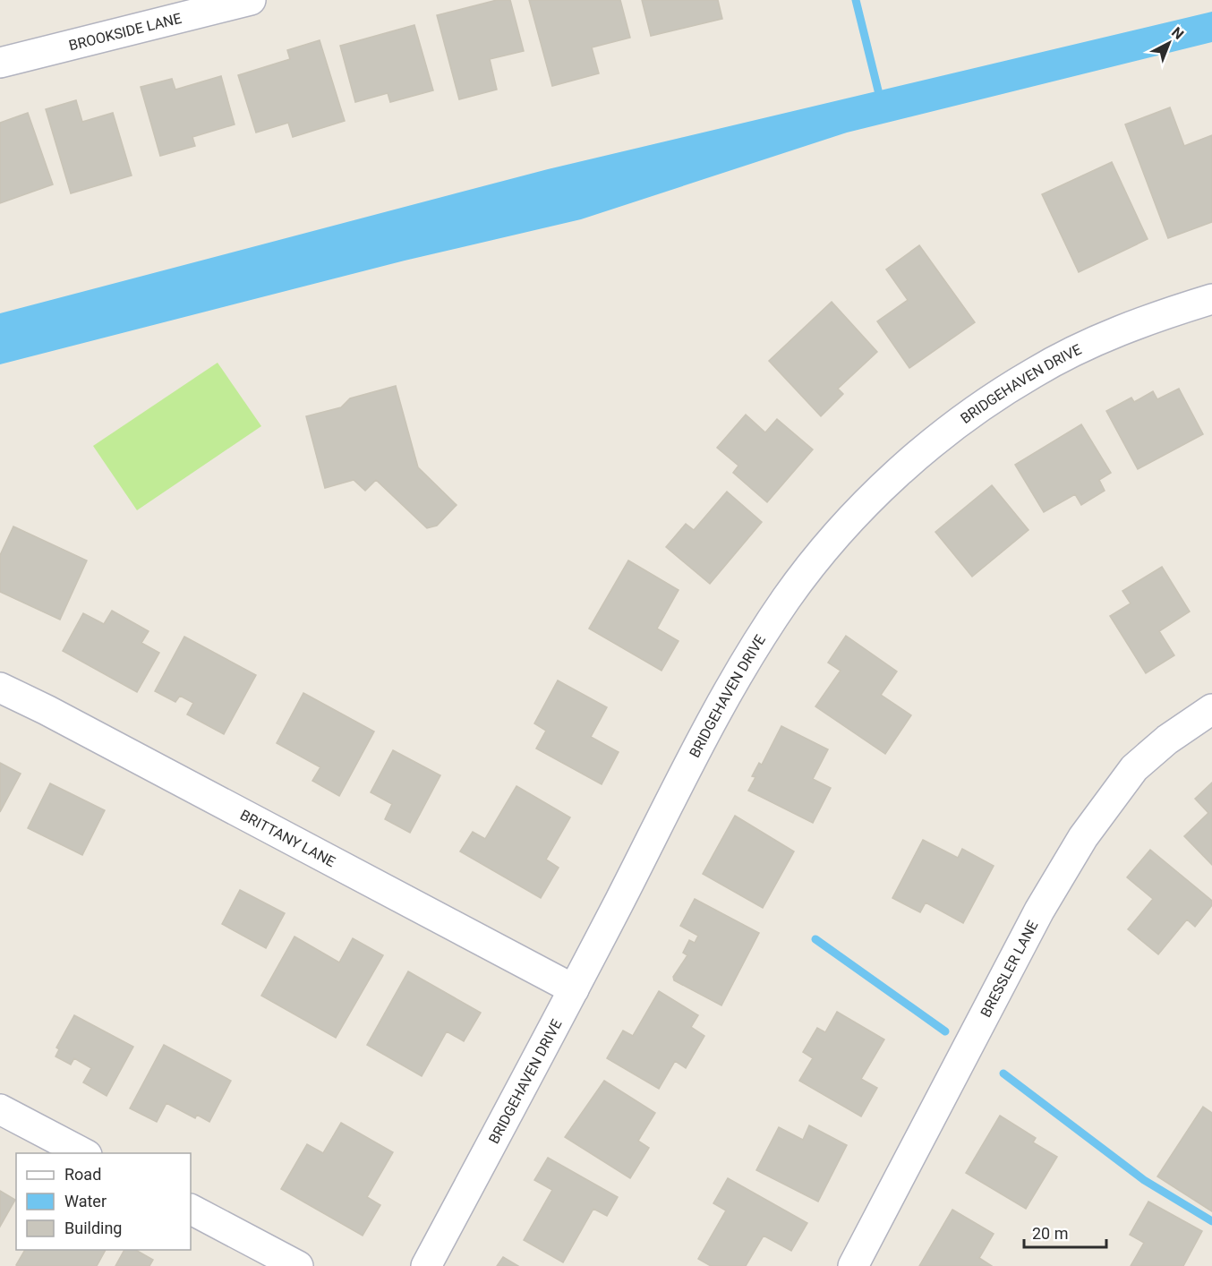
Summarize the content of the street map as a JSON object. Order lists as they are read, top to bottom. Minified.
{"streets":{"street":["BROOKSIDE LANE","BRIDGEHAVEN DRIVE","BRITTANY LANE","BRESSLER LANE"]},"crossings":[["BRIDGEHAVEN DRIVE","BRITTANY LANE"]],"legend":["Road","Water","Building"],"scale_bar":"20 m","north":"top right"}
